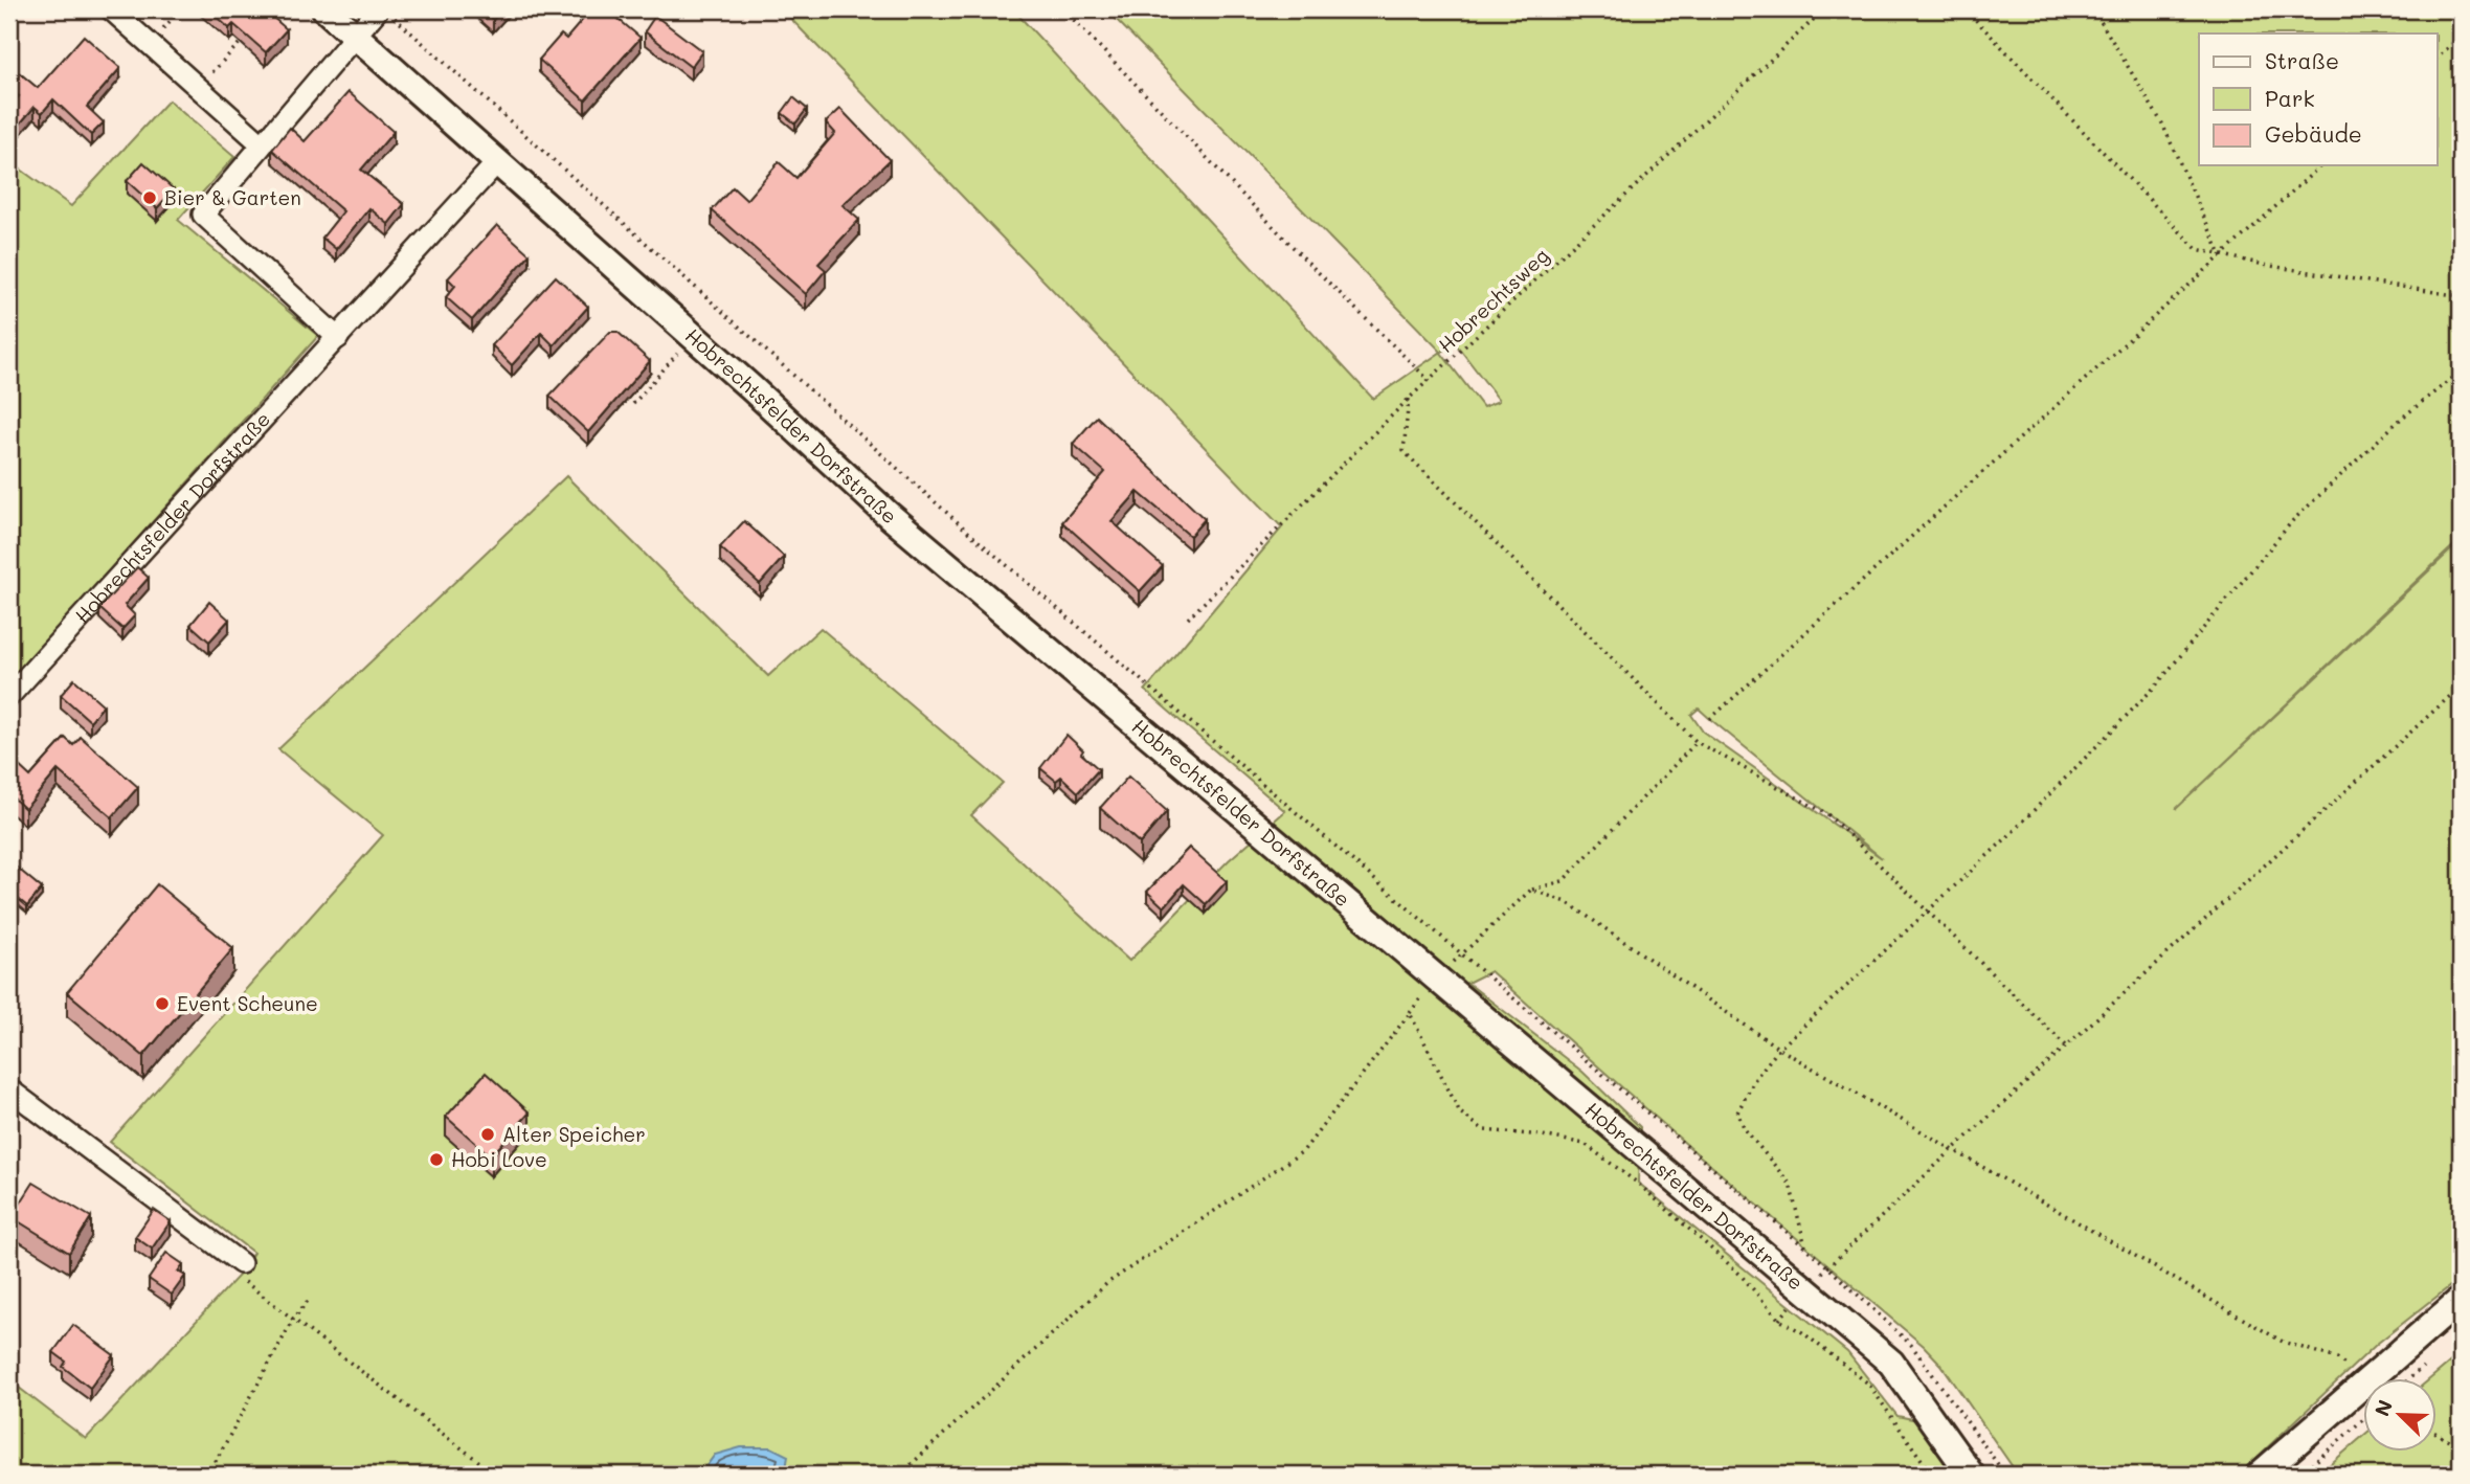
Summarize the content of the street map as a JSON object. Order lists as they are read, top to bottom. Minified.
{"streets":{"street":["Hobrechtsfelder Dorfstraße"],"path":["Hobrechtsweg"]},"places":["Bier & Garten","Event Scheune","Alter Speicher","Hobi Love"],"legend":["Straße","Park","Gebäude"],"north":"top left"}
